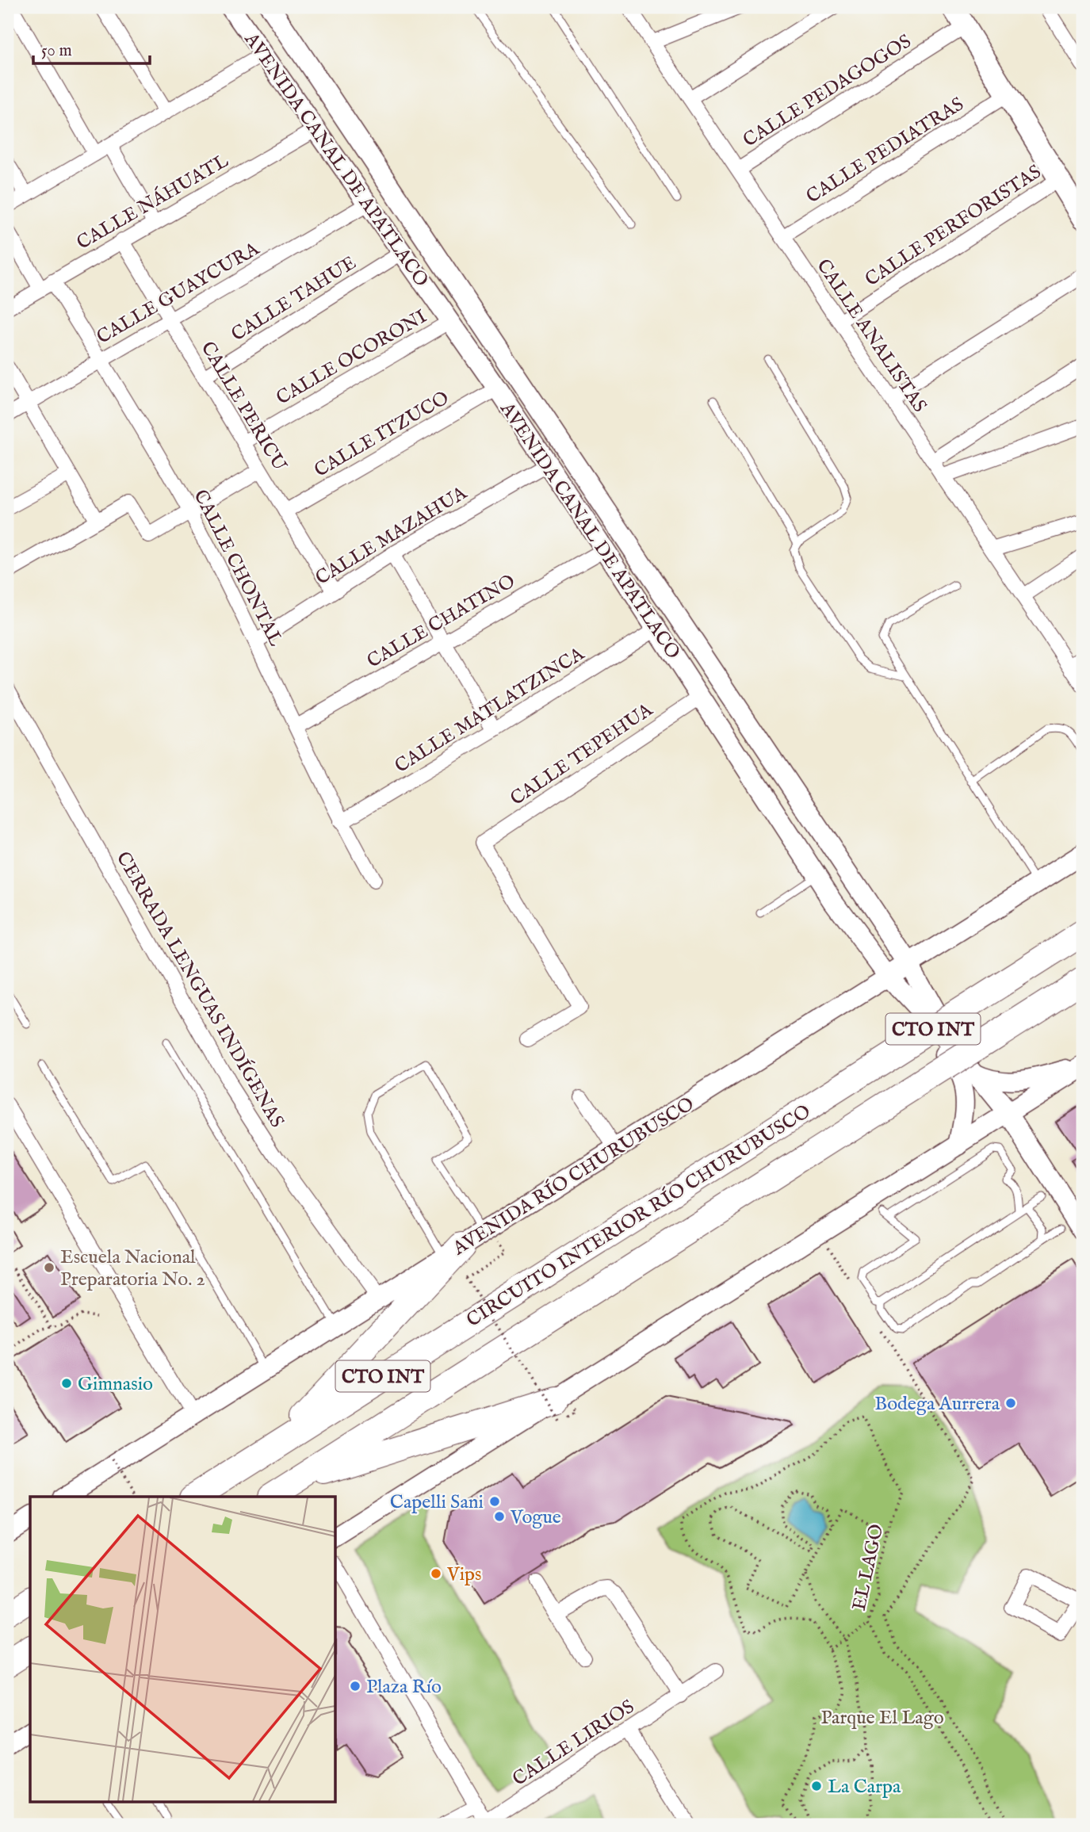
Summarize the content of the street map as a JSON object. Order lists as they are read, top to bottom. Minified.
{"streets":{"highway":["CTO INT","CIRCUITO INTERIOR RÍO CHURUBUSCO"],"street":["CALLE PEDAGOGOS","CALLE PEDIATRAS","AVENIDA CANAL DE APATLACO","CALLE NÁHUATL","CALLE PERFORISTAS","CALLE GUAYCURA","CALLE TAHUE","CALLE ANALISTAS","CALLE OCORONI","CALLE PERICU","CALLE ITZUCO","CALLE MAZAHUA","CALLE CHONTAL","CALLE CHATINO","CALLE MATLATZINCA","CALLE TEPEHUA","CERRADA LENGUAS INDÍGENAS","AVENIDA RÍO CHURUBUSCO","CALLE LIRIOS"],"path":["EL LAGO"]},"crossings":[["CALLE PEDAGOGOS","CALLE ANALISTAS"],["CALLE PEDIATRAS","CALLE ANALISTAS"],["AVENIDA CANAL DE APATLACO","CALLE NÁHUATL"],["AVENIDA CANAL DE APATLACO","CALLE GUAYCURA"],["AVENIDA CANAL DE APATLACO","CALLE TAHUE"],["AVENIDA CANAL DE APATLACO","CALLE OCORONI"],["AVENIDA CANAL DE APATLACO","CALLE ITZUCO"],["AVENIDA CANAL DE APATLACO","CALLE MAZAHUA"],["AVENIDA CANAL DE APATLACO","CALLE CHATINO"],["AVENIDA CANAL DE APATLACO","CALLE MATLATZINCA"],["AVENIDA CANAL DE APATLACO","CALLE TEPEHUA"],["AVENIDA CANAL DE APATLACO","AVENIDA RÍO CHURUBUSCO"],["CALLE NÁHUATL","CALLE PERICU"],["CALLE NÁHUATL","CALLE CHONTAL"],["CALLE PERFORISTAS","CALLE ANALISTAS"],["CALLE GUAYCURA","CALLE PERICU"],["CALLE GUAYCURA","CALLE CHONTAL"],["CALLE TAHUE","CALLE PERICU"],["CALLE OCORONI","CALLE PERICU"],["CALLE PERICU","CALLE ITZUCO"],["CALLE PERICU","CALLE MAZAHUA"],["CALLE MAZAHUA","CALLE CHONTAL"],["CALLE CHONTAL","CALLE CHATINO"],["CALLE CHONTAL","CALLE MATLATZINCA"],["CERRADA LENGUAS INDÍGENAS","AVENIDA RÍO CHURUBUSCO"]],"parks":["Parque El Lago"],"places":["Escuela Nacional Preparatoria No. 2","Gimnasio","Bodega Aurrera","Capelli Sani","Vogue","Vips","Plaza Río","La Carpa"],"scale_bar":"50 m"}
